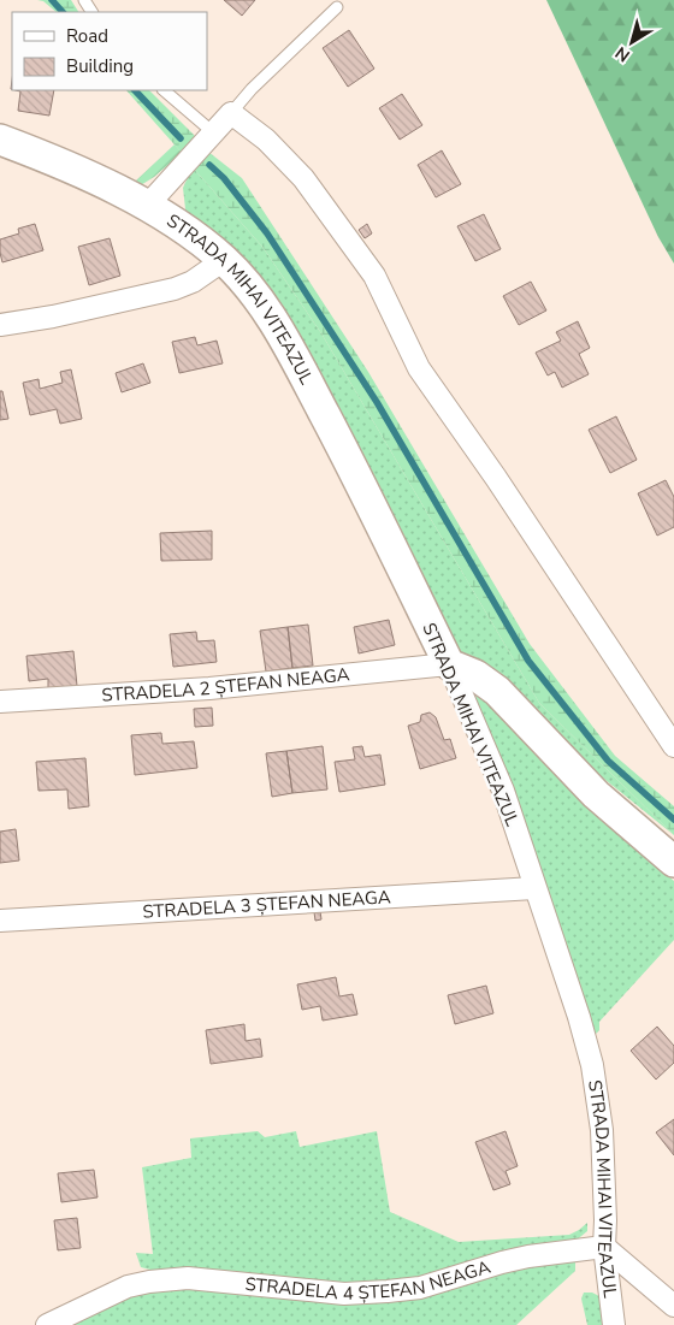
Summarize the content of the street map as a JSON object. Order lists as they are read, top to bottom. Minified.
{"streets":{"street":["STRADA MIHAI VITEAZUL","STRADELA 2 ȘTEFAN NEAGA","STRADELA 3 ȘTEFAN NEAGA","STRADELA 4 ȘTEFAN NEAGA"]},"crossings":[["STRADA MIHAI VITEAZUL","STRADELA 2 ȘTEFAN NEAGA"],["STRADA MIHAI VITEAZUL","STRADELA 3 ȘTEFAN NEAGA"],["STRADA MIHAI VITEAZUL","STRADELA 4 ȘTEFAN NEAGA"]],"legend":["Road","Building"],"north":"bottom left"}
